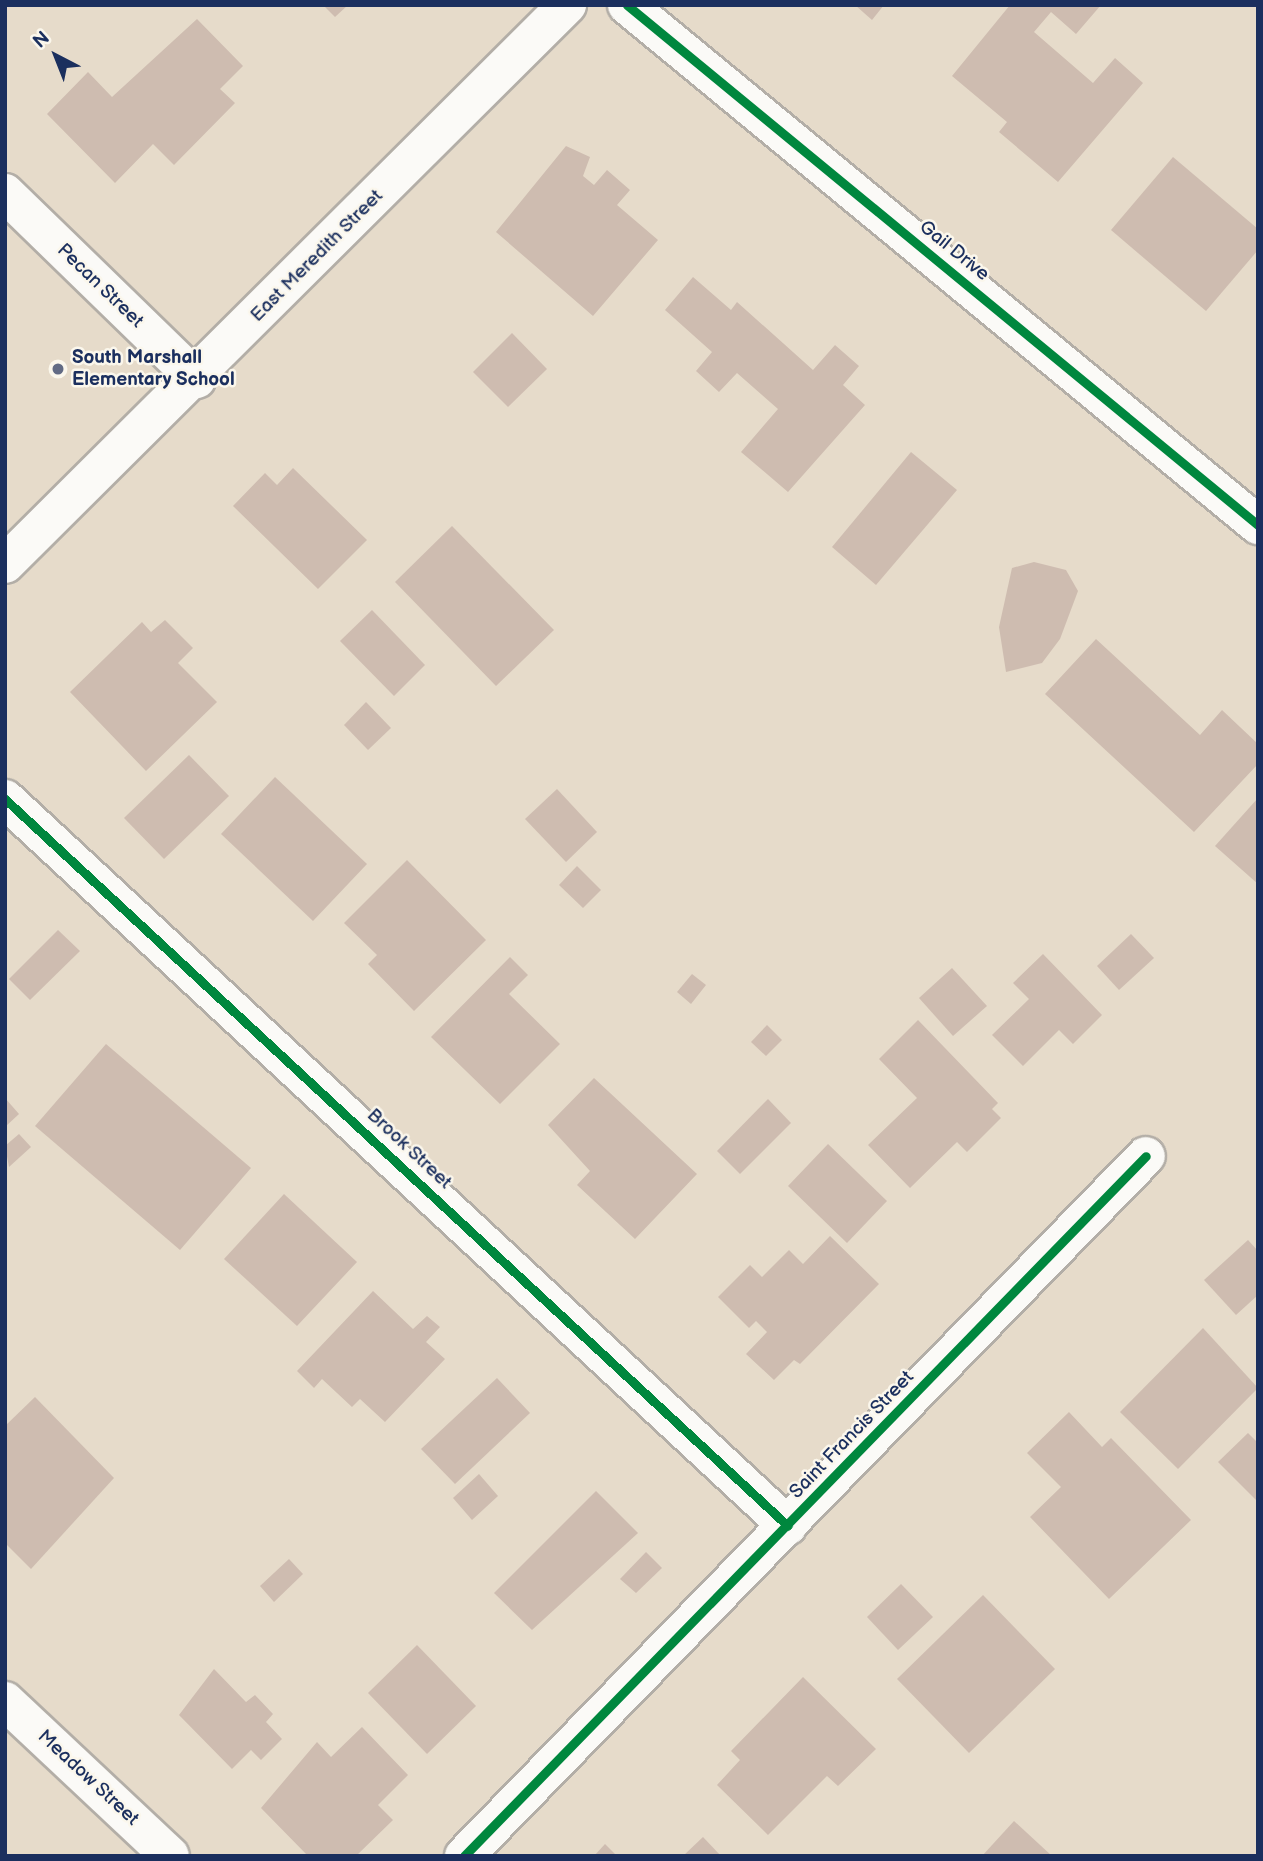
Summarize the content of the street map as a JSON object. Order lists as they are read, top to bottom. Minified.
{"streets":{"street":["Gail Drive","East Meredith Street","Pecan Street","Brook Street","Saint Francis Street","Meadow Street"]},"crossings":[["East Meredith Street","Pecan Street"],["Brook Street","Saint Francis Street"]],"places":["South Marshall Elementary School"],"north":"top left"}
